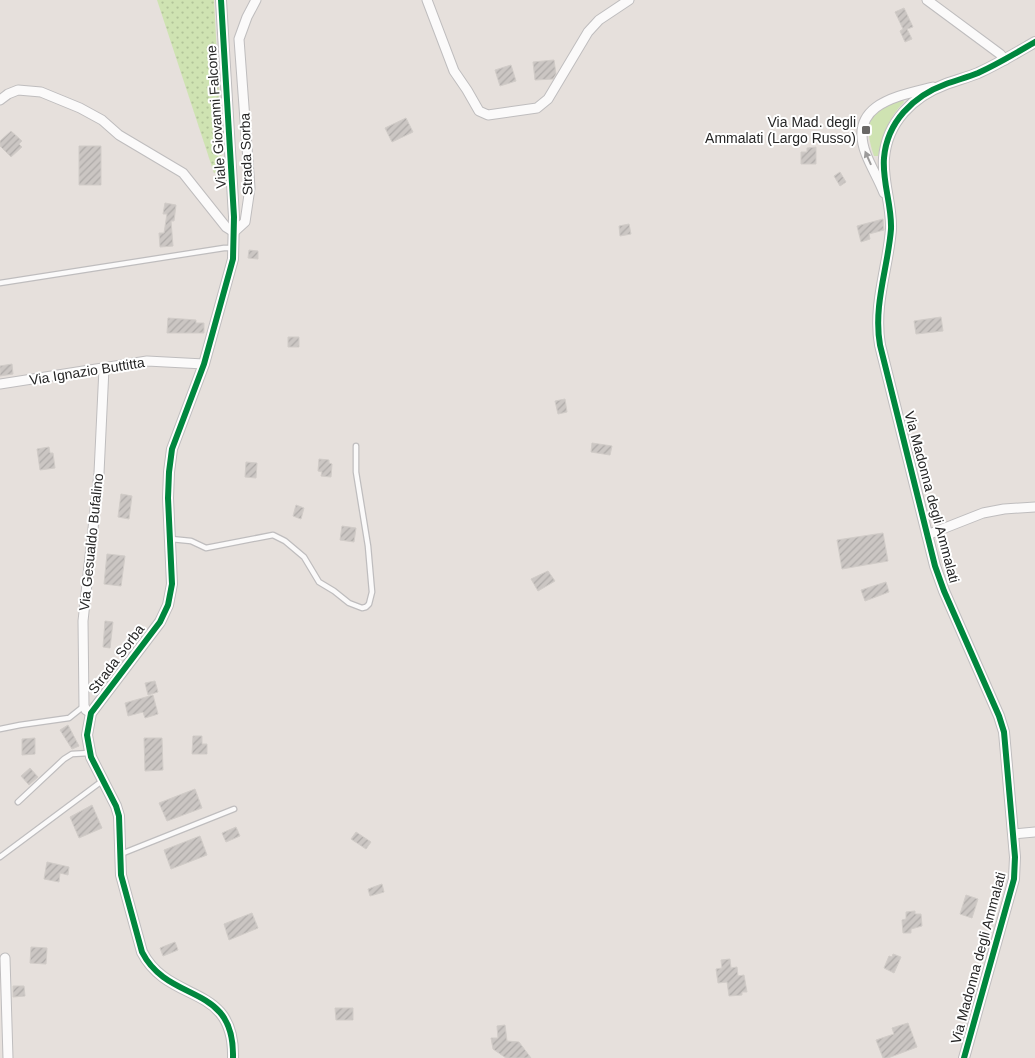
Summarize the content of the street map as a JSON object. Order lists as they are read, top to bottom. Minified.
{"streets":{"street":["Viale Giovanni Falcone","Strada Sorba","Via Ignazio Buttitta","Via Madonna degli Ammalati","Via Gesualdo Bufalino"]},"crossings":[["Viale Giovanni Falcone","Strada Sorba"],["Strada Sorba","Via Ignazio Buttitta"],["Strada Sorba","Via Gesualdo Bufalino"],["Via Ignazio Buttitta","Via Gesualdo Bufalino"]],"places":{"transit":["Via Mad. degli Ammalati (Largo Russo)"]}}
